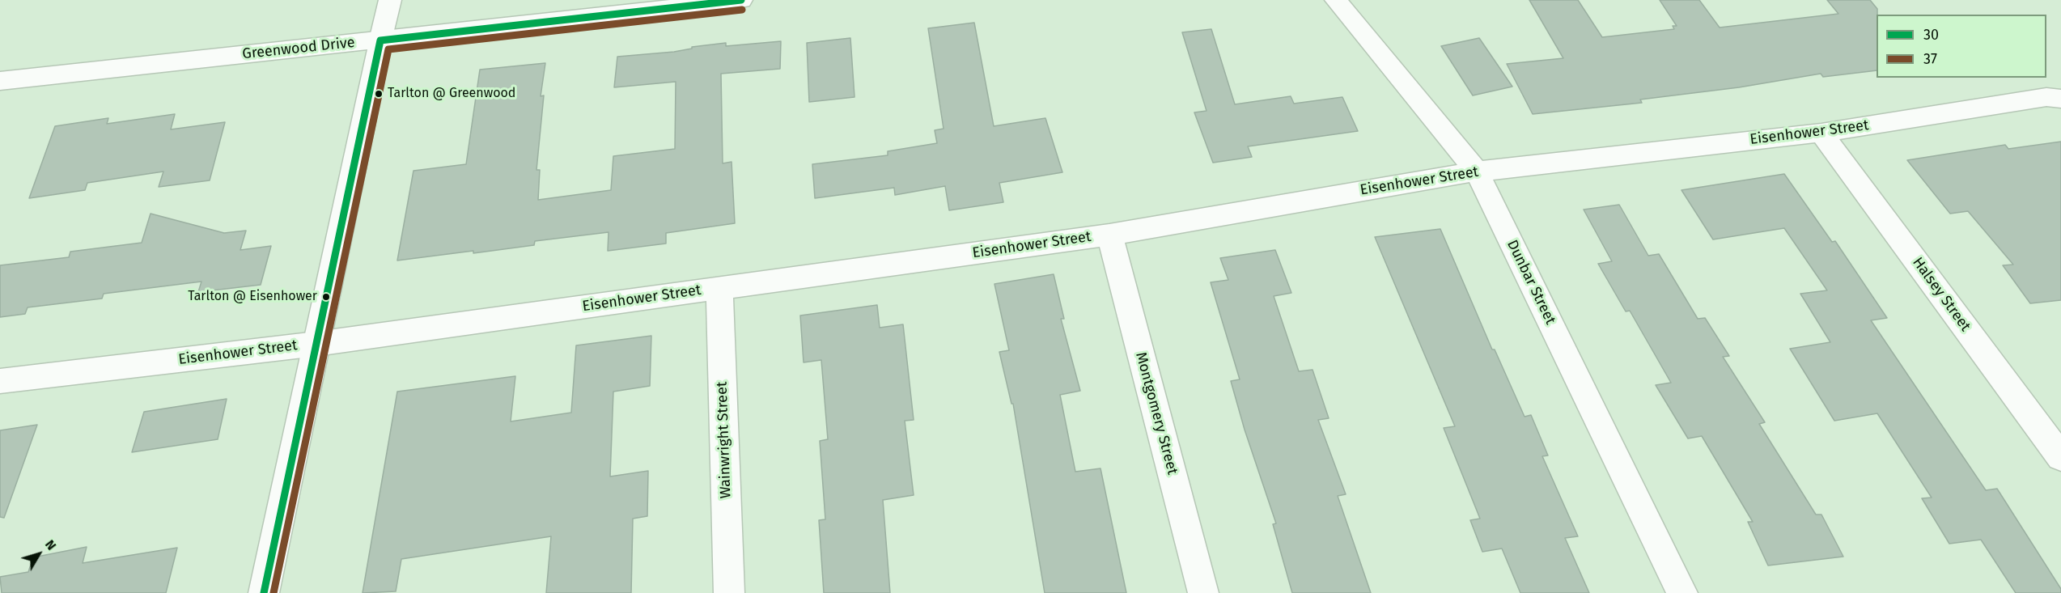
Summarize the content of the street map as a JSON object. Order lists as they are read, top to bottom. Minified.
{"streets":{"street":["Greenwood Drive","Eisenhower Street","Dunbar Street","Halsey Street","Montgomery Street","Wainwright Street"]},"crossings":[["Eisenhower Street","Dunbar Street"],["Eisenhower Street","Halsey Street"],["Eisenhower Street","Montgomery Street"],["Eisenhower Street","Wainwright Street"]],"places":["Tarlton @ Greenwood","Tarlton @ Eisenhower"],"lines":["transit line 30","transit line 37"],"legend":["30","37"],"north":"top right"}
